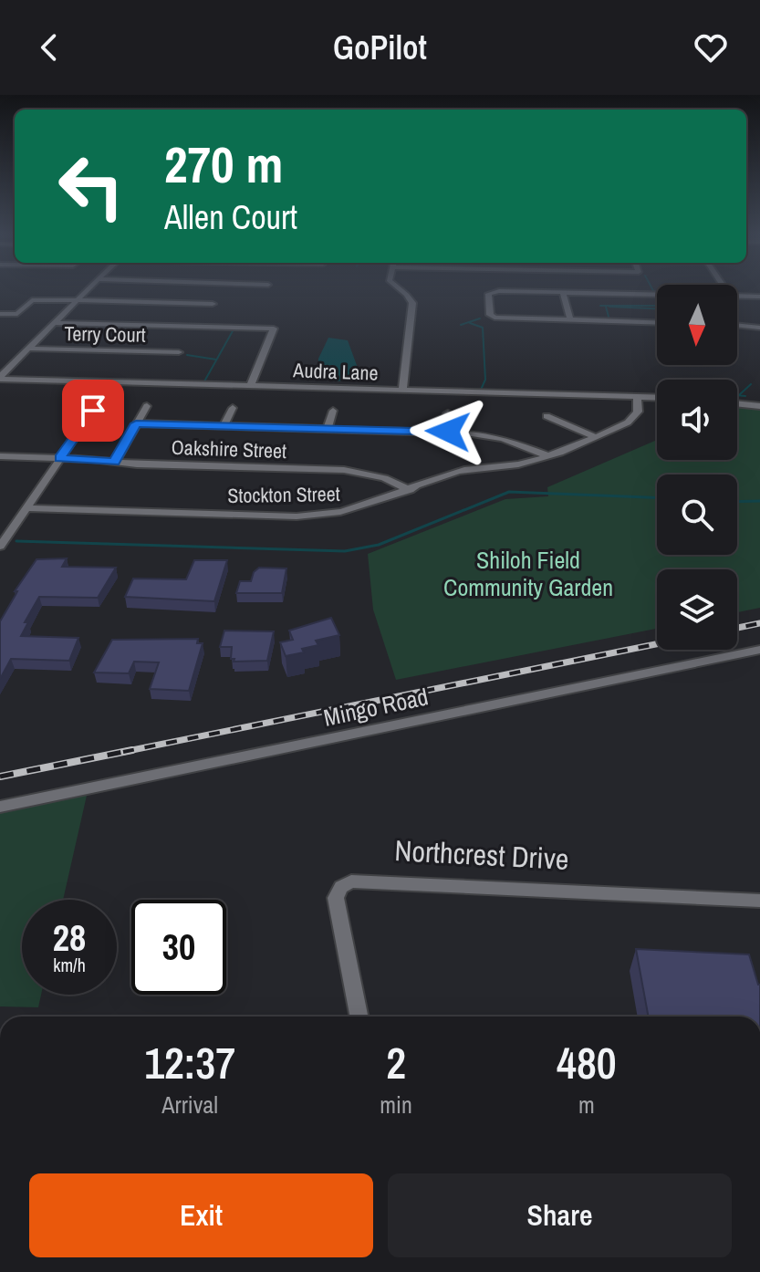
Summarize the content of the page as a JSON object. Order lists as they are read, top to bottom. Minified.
{"streets":{"street":["Terry Court","Audra Lane","Oakshire Street","Stockton Street","Mingo Road","Northcrest Drive"]},"crossings":[["Audra Lane","Stockton Street"],["Oakshire Street","Stockton Street"]],"parks":["Shiloh Field Community Garden"],"north":"bottom","page":{"header":"GoPilot","turn":["270 m","Allen Court"],"speed":"28 km/h","limit":"30","eta":["12:37","Arrival","2","min","480","m"],"buttons":["Exit","Share"]}}
